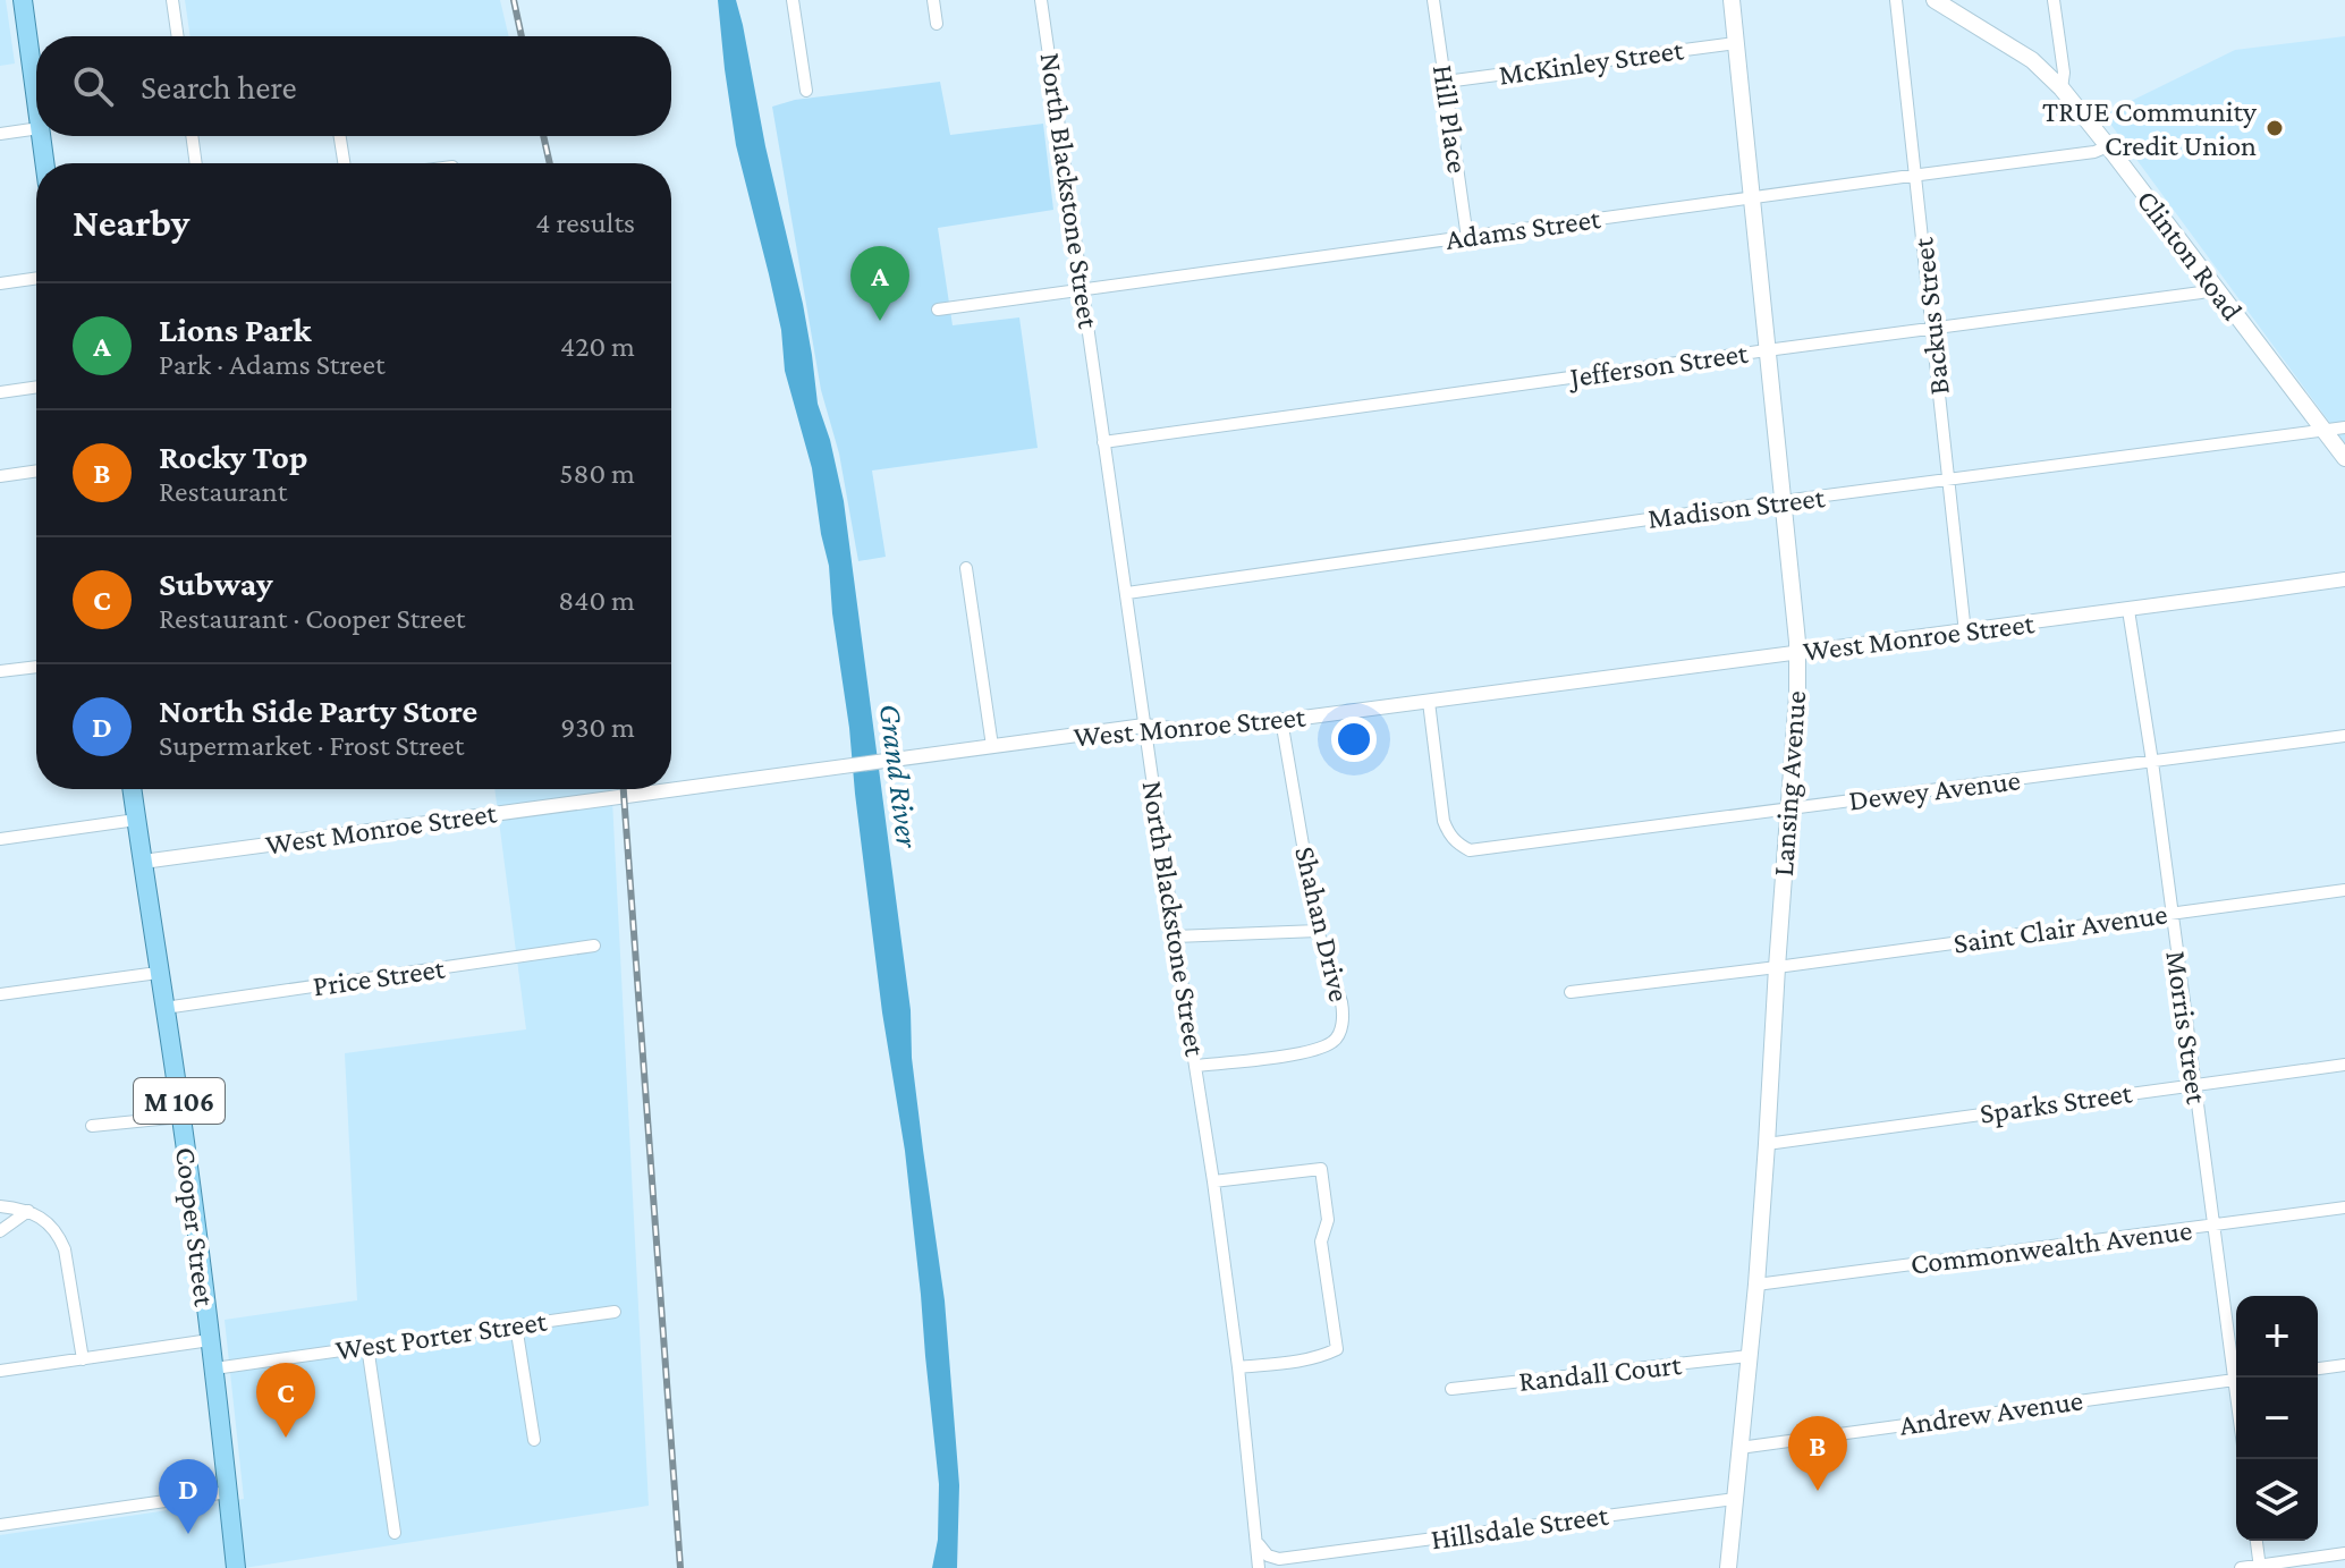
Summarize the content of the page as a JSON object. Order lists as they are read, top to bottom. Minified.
{"streets":{"main road":["Clinton Road","Lansing Avenue","M 106","Cooper Street"],"street":["McKinley Street","Hill Place","North Blackstone Street","Adams Street","Backus Street","Jefferson Street","Madison Street","West Monroe Street","Dewey Avenue","Shahan Drive","Saint Clair Avenue","Price Street","Morris Street","Sparks Street","Commonwealth Avenue","West Porter Street","Randall Court","Andrew Avenue","Hillsdale Street"]},"crossings":[["McKinley Street","Hill Place"],["McKinley Street","Lansing Avenue"],["Hill Place","Adams Street"],["North Blackstone Street","Adams Street"],["North Blackstone Street","Jefferson Street"],["North Blackstone Street","Madison Street"],["North Blackstone Street","West Monroe Street"],["North Blackstone Street","Shahan Drive"],["North Blackstone Street","Hillsdale Street"],["Adams Street","Clinton Road"],["Adams Street","Backus Street"],["Adams Street","Lansing Avenue"],["Clinton Road","Jefferson Street"],["Clinton Road","Madison Street"],["Backus Street","Jefferson Street"],["Backus Street","Madison Street"],["Backus Street","West Monroe Street"],["Jefferson Street","Lansing Avenue"],["Madison Street","Lansing Avenue"],["West Monroe Street","Lansing Avenue"],["West Monroe Street","Dewey Avenue"],["West Monroe Street","Shahan Drive"],["West Monroe Street","Morris Street"],["West Monroe Street","Cooper Street"],["Lansing Avenue","Dewey Avenue"],["Lansing Avenue","Saint Clair Avenue"],["Lansing Avenue","Sparks Street"],["Lansing Avenue","Commonwealth Avenue"],["Lansing Avenue","Randall Court"],["Lansing Avenue","Andrew Avenue"],["Lansing Avenue","Hillsdale Street"],["Dewey Avenue","Morris Street"],["Saint Clair Avenue","Morris Street"],["Price Street","Cooper Street"],["Morris Street","Sparks Street"],["Morris Street","Commonwealth Avenue"],["Cooper Street","West Porter Street"]],"water":["Grand River"],"places":["TRUE Community Credit Union"],"page":{"search":"Search here","heading":["Nearby","4 results"],"pins":["A","C","B","D"],"list":[{"mark":"A","name":"Lions Park","note":"Park · Adams Street","value":"420 m"},{"mark":"B","name":"Rocky Top","note":"Restaurant","value":"580 m"},{"mark":"C","name":"Subway","note":"Restaurant · Cooper Street","value":"840 m"},{"mark":"D","name":"North Side Party Store","note":"Supermarket · Frost Street","value":"930 m"}],"map_buttons":["+","−"]}}
